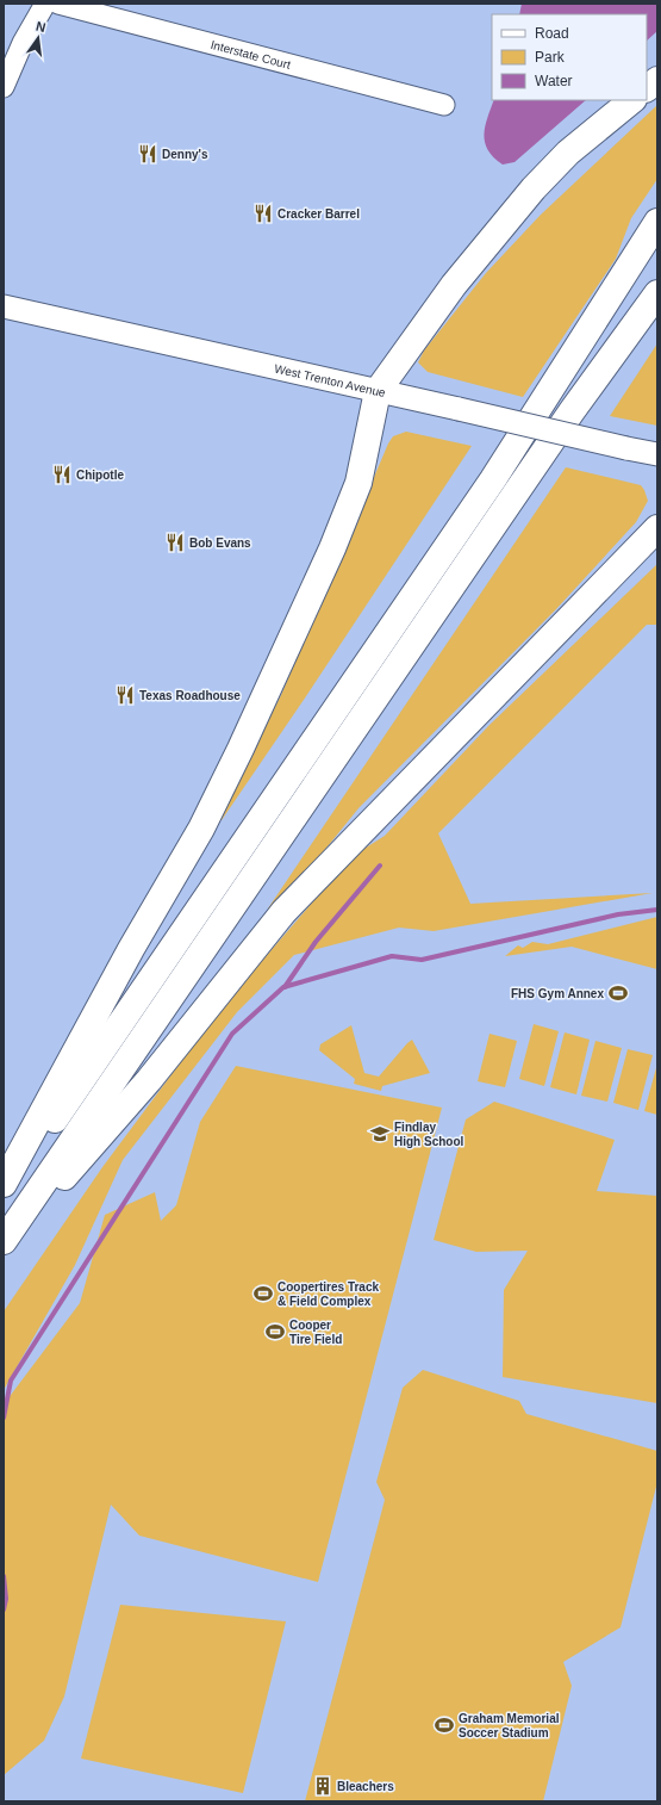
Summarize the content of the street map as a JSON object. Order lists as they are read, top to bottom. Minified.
{"streets":{"main road":["West Trenton Avenue"],"street":["Interstate Court"]},"places":{"restaurant":["Denny's","Cracker Barrel","Chipotle","Bob Evans","Texas Roadhouse"],"sports":["FHS Gym Annex","Coopertires Track & Field Complex","Cooper Tire Field","Graham Memorial Soccer Stadium"],"school or university":["Findlay High School"],"building":["Bleachers"]},"legend":["Road","Park","Water"],"north":"top"}
